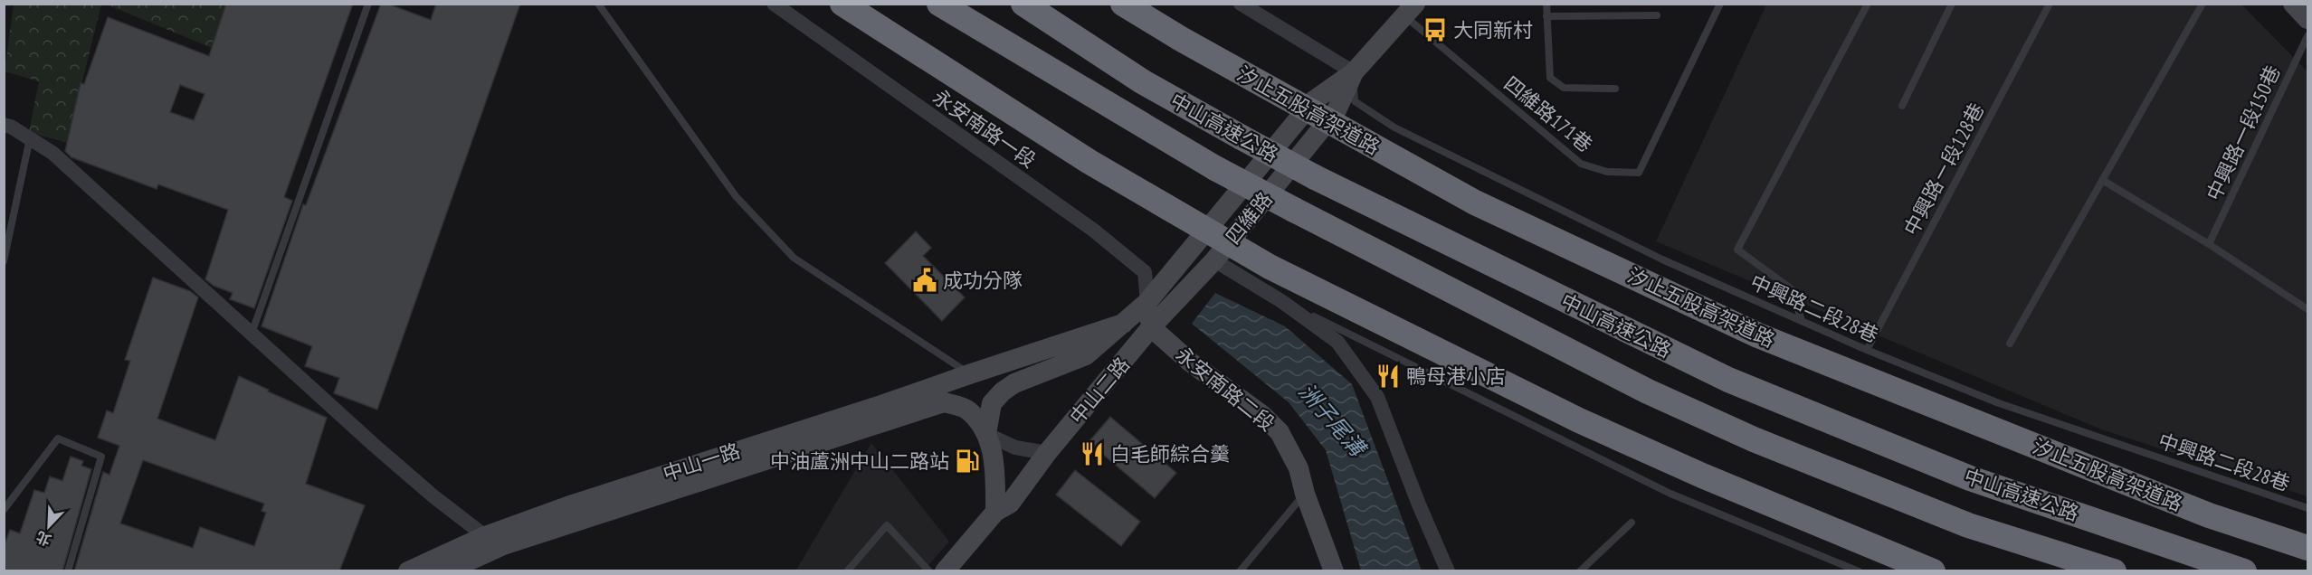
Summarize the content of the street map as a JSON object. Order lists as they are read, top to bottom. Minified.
{"streets":{"highway":["汐止五股高架道路","中山高速公路"],"street":["永安南路一段","四維路","永安南路二段","中山二路","中山一路"],"lane":["四維路171巷","中興路一段150巷","中興路ㄧ段128巷","中興路二段28巷"]},"crossings":[["四維路171巷","四維路"],["永安南路一段","四維路"],["永安南路一段","中山一路"],["中興路ㄧ段128巷","中興路二段28巷"],["四維路","中興路二段28巷"],["四維路","永安南路二段"],["四維路","中山二路"],["四維路","中山一路"],["永安南路二段","中山二路"],["中山二路","中山一路"]],"water":["洲子尾溝"],"places":{"bus stop":["大同新村"],"public building":["成功分隊"],"restaurant":["鴨母港小店","白毛師綜合羹"],"fuel station":["中油蘆洲中山二路站"]},"north":"bottom left"}
